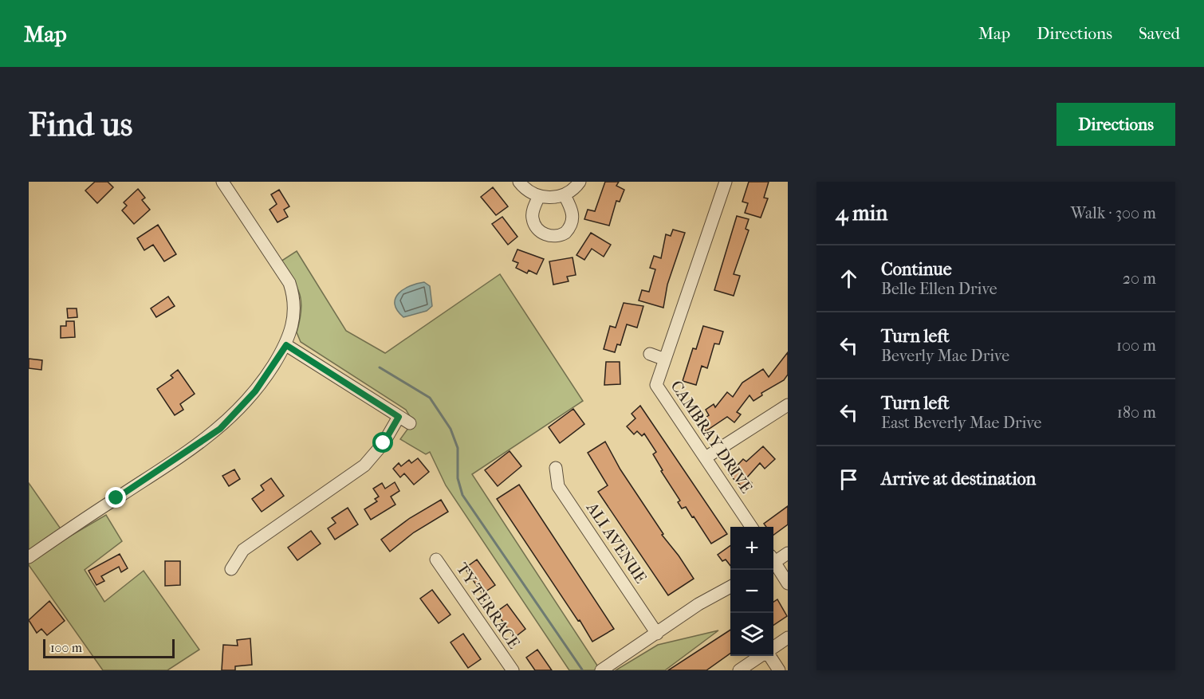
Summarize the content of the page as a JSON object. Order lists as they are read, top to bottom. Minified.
{"streets":{"street":["CAMBRAY DRIVE","ALI AVENUE","TY TERRACE"]},"scale_bar":"100 m","page":{"header":"Map","nav":["Map","Directions","Saved"],"buttons":"Directions","title":"Find us","heading":["4 min","Walk · 300 m"],"list":[["Continue","Belle Ellen Drive","20 m"],["Turn left","Beverly Mae Drive","100 m"],["Turn left","East Beverly Mae Drive","180 m"],"Arrive at destination"],"map_buttons":["+","−"],"scale":"100 m"}}
